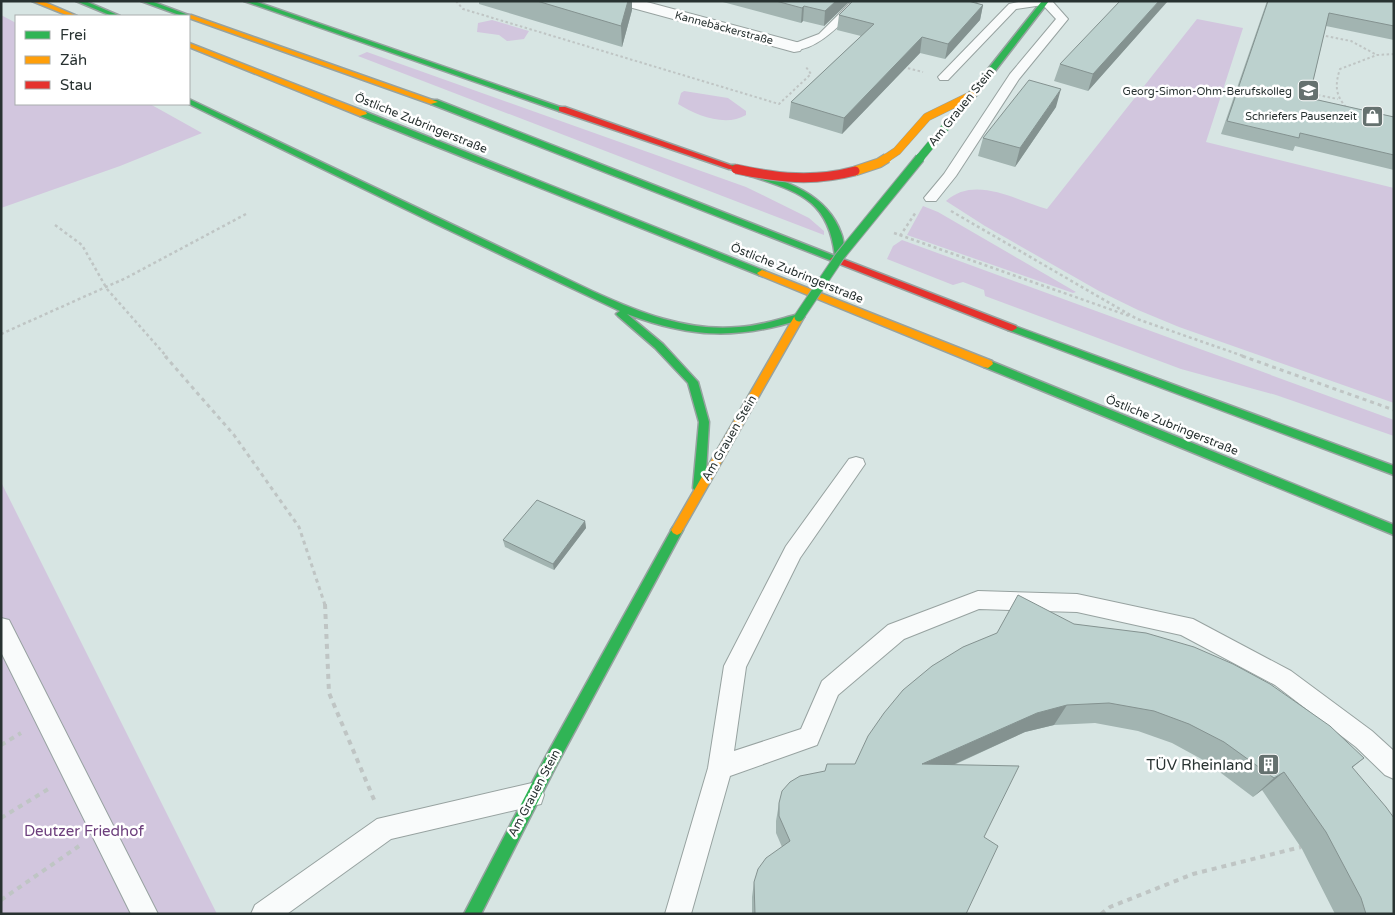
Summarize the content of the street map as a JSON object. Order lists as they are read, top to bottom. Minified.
{"streets":{"main road":["Am Grauen Stein","Östliche Zubringerstraße"],"street":["Kannebäckerstraße"]},"parks":["Deutzer Friedhof"],"places":{"school or university":["Georg-Simon-Ohm-Berufskolleg"],"shop":["Schriefers Pausenzeit"],"building":["TÜV Rheinland"]},"legend":["Frei","Zäh","Stau"]}
